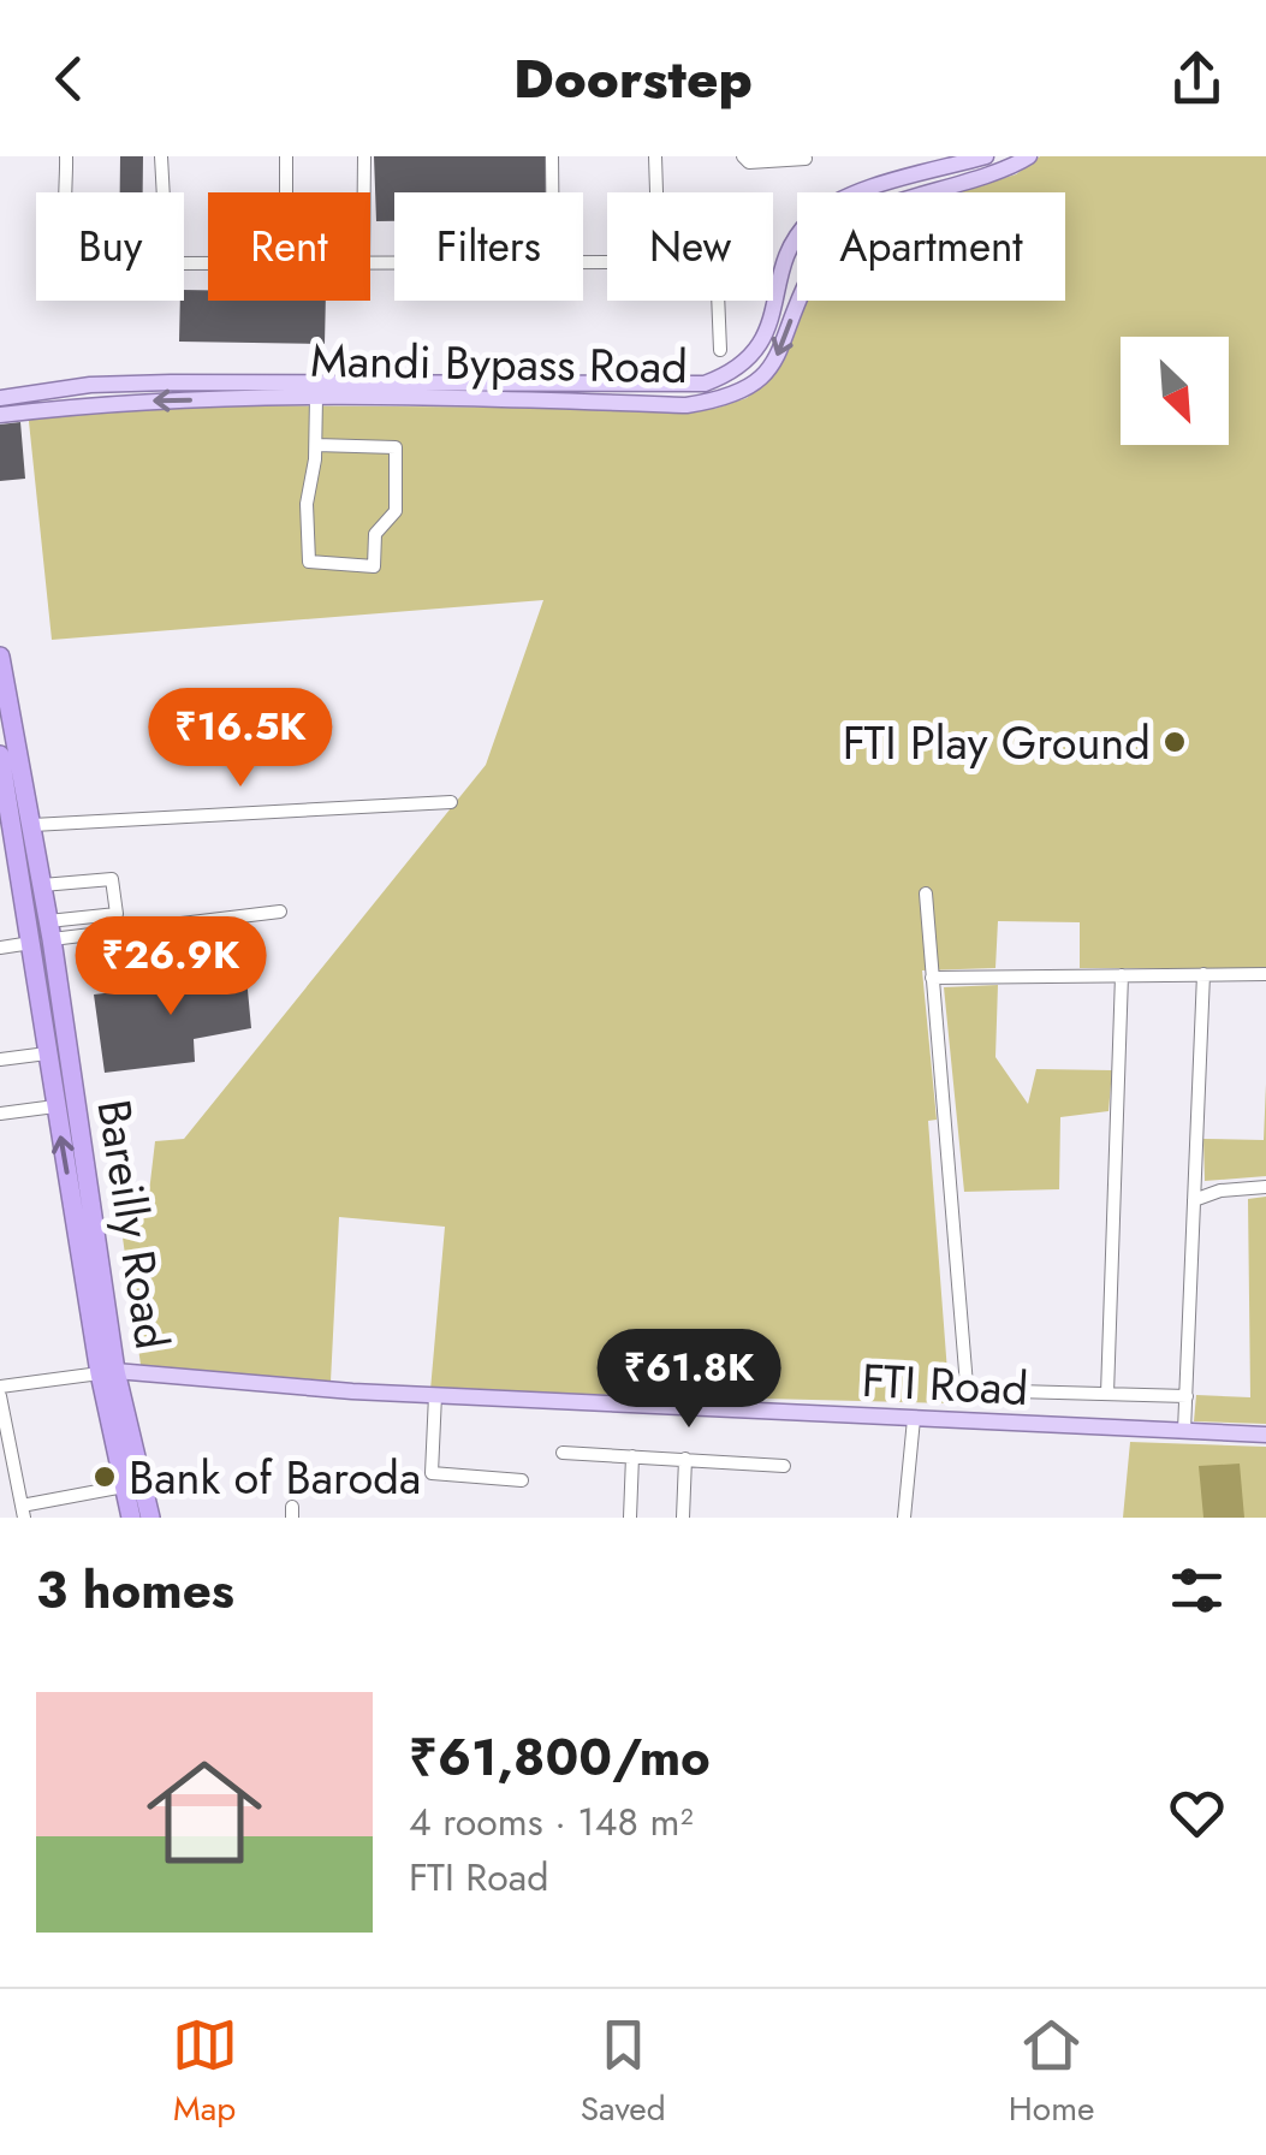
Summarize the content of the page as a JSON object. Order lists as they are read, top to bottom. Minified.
{"streets":{"highway":["Bareilly Road"],"main road":["Mandi Bypass Road","FTI Road"]},"crossings":[["Bareilly Road","FTI Road"]],"places":["FTI Play Ground","Bank of Baroda"],"north":"bottom right","page":{"header":"Doorstep","chip":["Buy","Rent","Filters","New","Apartment"],"price":["₹16.5K","₹26.9K","₹61.8K"],"heading":"3 homes","list":[{"name":"₹61,800/mo","note":"4 rooms · 148 m² · FTI Road"}],"tabs":["Map","Saved","Home"]}}
